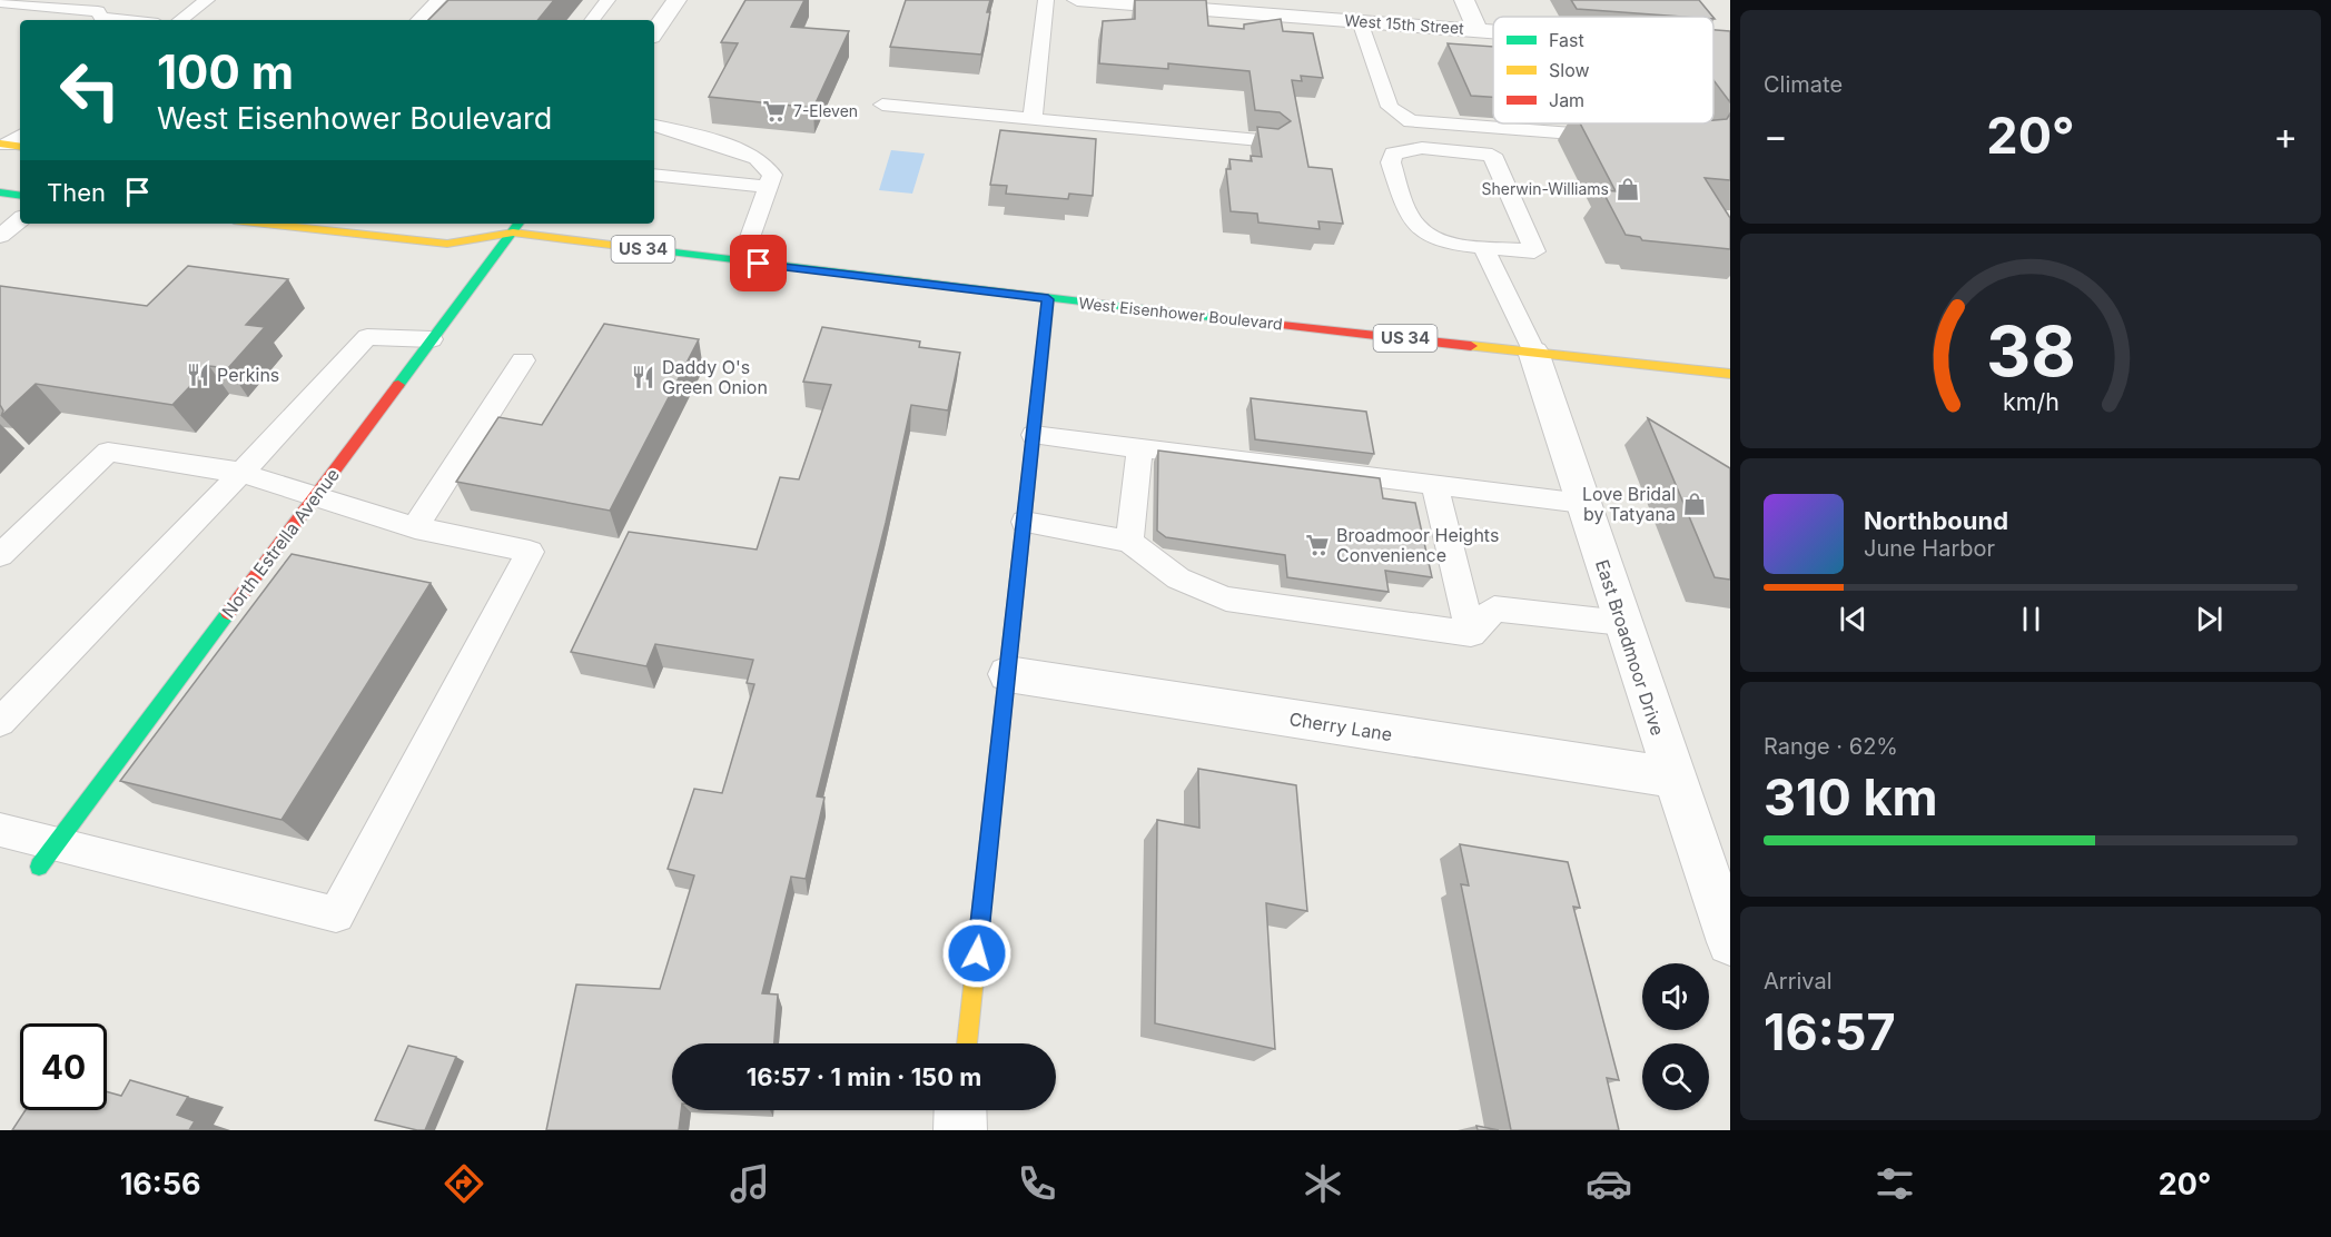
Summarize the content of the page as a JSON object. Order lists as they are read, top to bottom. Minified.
{"streets":{"main road":["US 34","West Eisenhower Boulevard","North Estrella Avenue"],"street":["West 15th Street","East Broadmoor Drive","Cherry Lane"]},"crossings":[["West Eisenhower Boulevard","North Estrella Avenue"],["West Eisenhower Boulevard","East Broadmoor Drive"],["East Broadmoor Drive","Cherry Lane"]],"places":{"supermarket":["7-Eleven","Broadmoor Heights Convenience"],"shop":["Sherwin-Williams","Love Bridal by Tatyana"],"restaurant":["Perkins","Daddy O's Green Onion"]},"legend":["Fast","Slow","Jam"],"page":{"tile":["Climate",["Range · 62%","310 km"],["Arrival","16:57"]],"turn":["100 m","West Eisenhower Boulevard"],"heat":["−","20°","+"],"then":"Then","song":["Northbound","June Harbor"],"limit":"40","trip":"16:57 · 1 min · 150 m","tabs":["16:56","20°"],"gauge":["38","km/h"]}}
